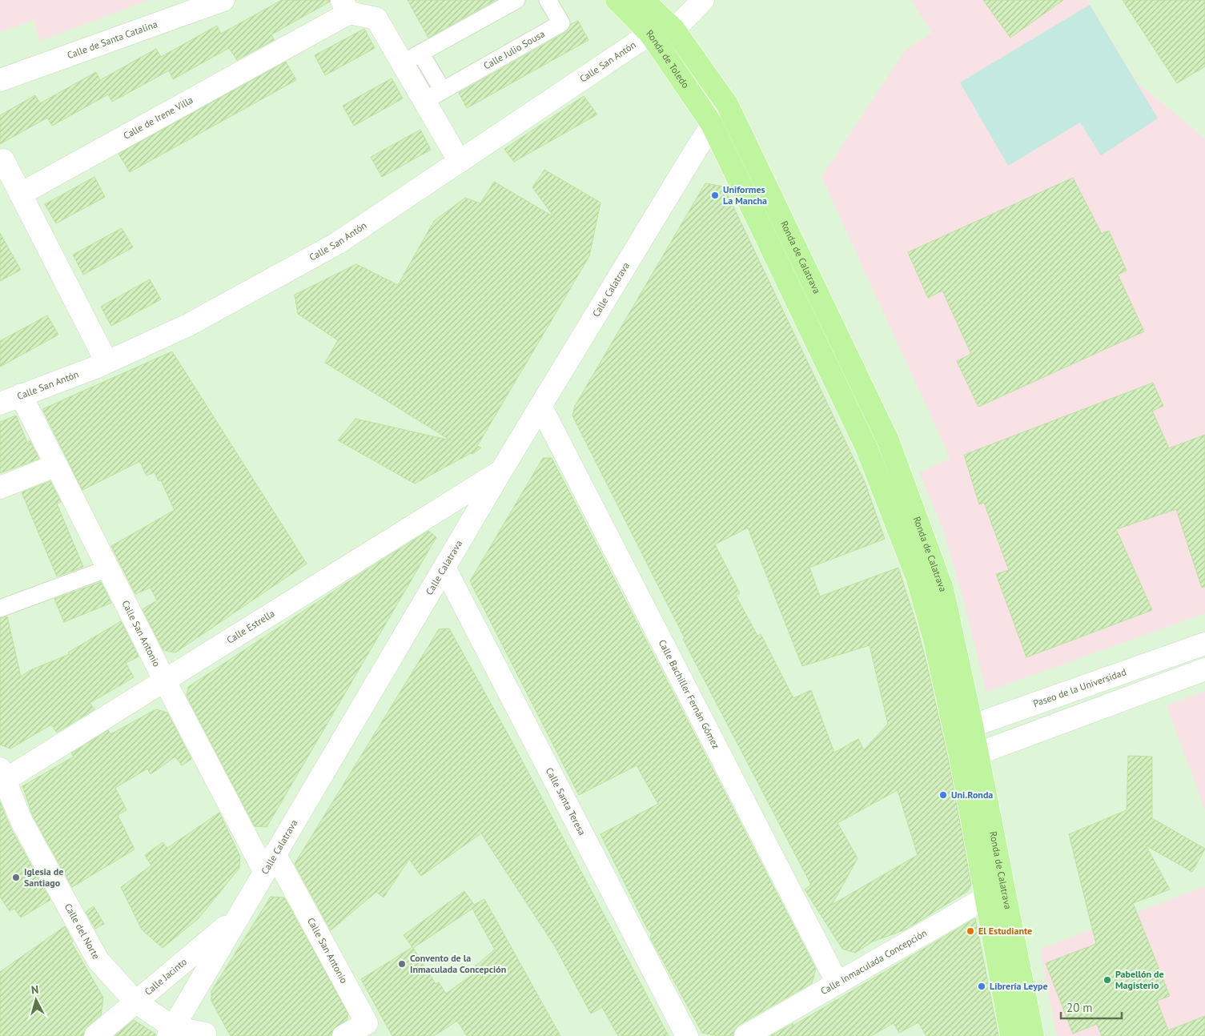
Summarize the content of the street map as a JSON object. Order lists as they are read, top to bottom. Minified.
{"streets":{"highway":["Ronda de Toledo","Ronda de Calatrava"],"street":["Calle de Santa Catalina","Calle Julio Sousa","Calle San Antón","Calle de Irene Villa","Calle Calatrava","Calle Estrella","Calle San Antonio","Paseo de la Universidad","Calle Bachiller Fernán Gómez","Calle Santa Teresa","Calle del Norte","Calle Inmaculada Concepción","Calle Jacinto"]},"crossings":[["Ronda de Toledo","Calle San Antón"],["Ronda de Toledo","Ronda de Calatrava"],["Ronda de Toledo","Calle Calatrava"],["Calle San Antón","Calle San Antonio"],["Ronda de Calatrava","Calle Calatrava"],["Ronda de Calatrava","Paseo de la Universidad"],["Ronda de Calatrava","Calle Inmaculada Concepción"],["Calle Calatrava","Calle Estrella"],["Calle Calatrava","Calle San Antonio"],["Calle Calatrava","Calle Bachiller Fernán Gómez"],["Calle Calatrava","Calle Santa Teresa"],["Calle Calatrava","Calle del Norte"],["Calle Calatrava","Calle Jacinto"],["Calle Estrella","Calle San Antonio"],["Calle Estrella","Calle del Norte"],["Calle Bachiller Fernán Gómez","Calle Inmaculada Concepción"],["Calle del Norte","Calle Jacinto"]],"places":["Uniformes La Mancha","Uni.Ronda","Iglesia de Santiago","El Estudiante","Convento de la Inmaculada Concepción","Pabellón de Magisterio","Librería Leype"],"scale_bar":"20 m","north":"top"}
